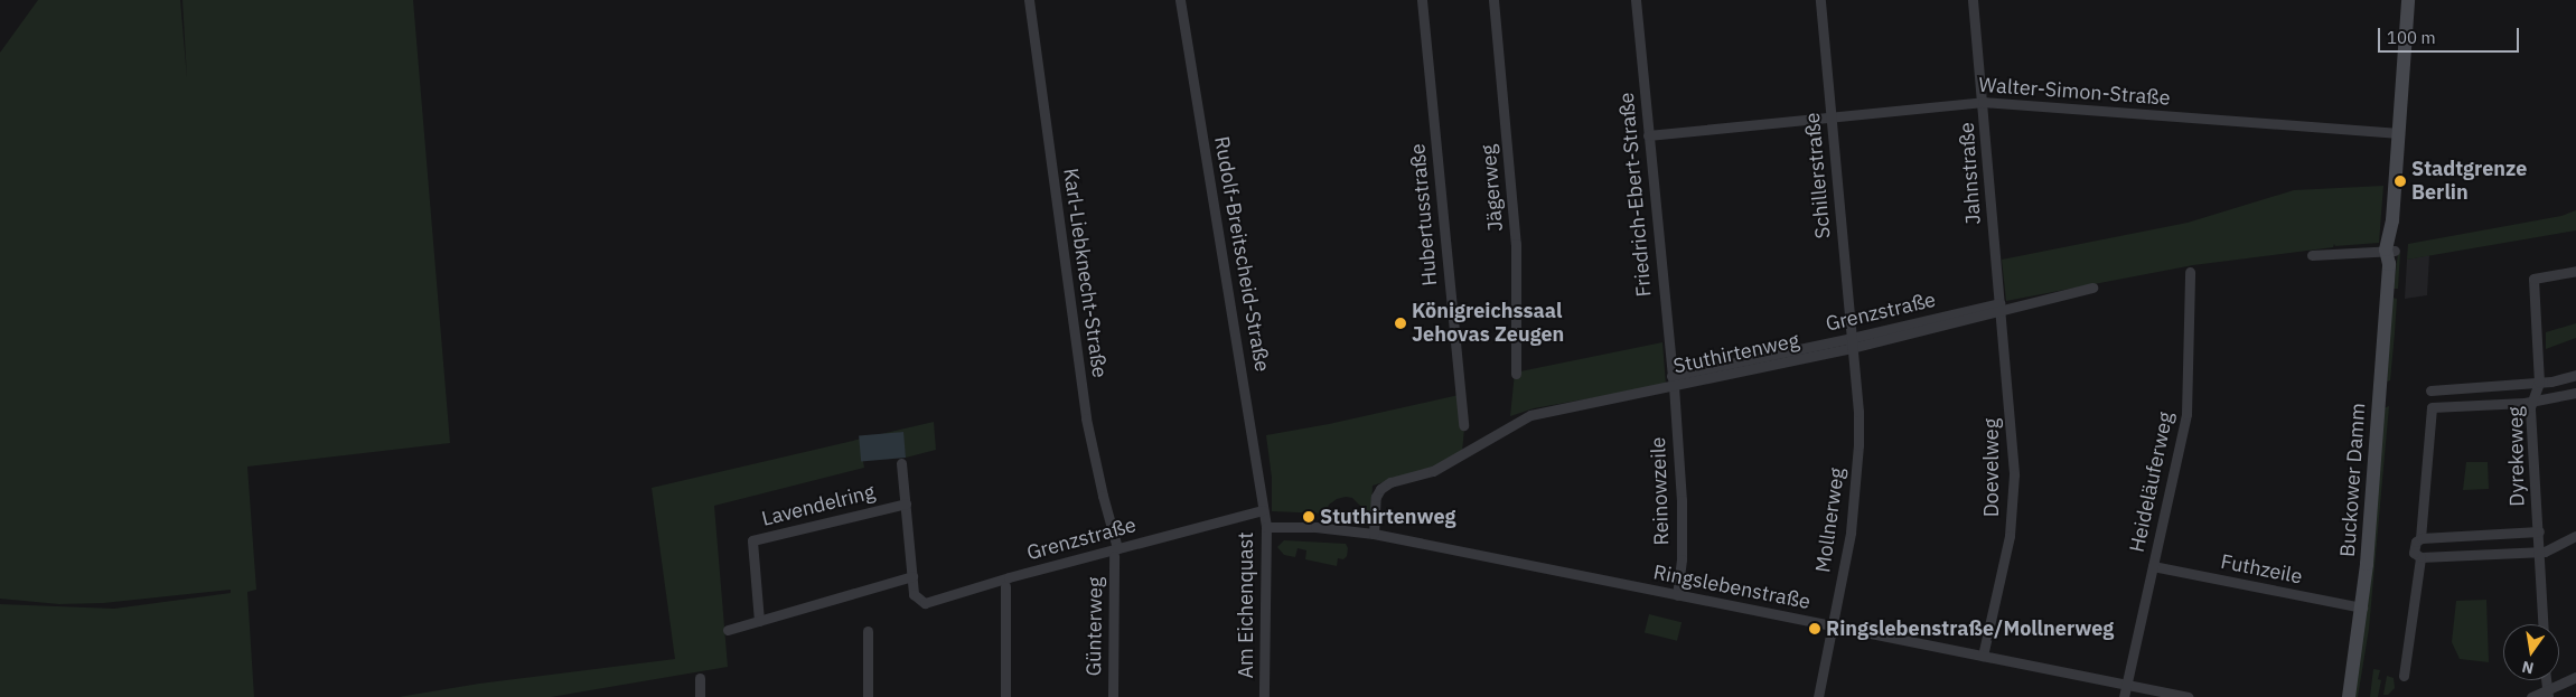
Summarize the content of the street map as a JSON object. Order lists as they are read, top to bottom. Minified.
{"streets":{"main road":["Buckower Damm"],"street":["Walter-Simon-Straße","Jahnstraße","Schillerstraße","Jägerweg","Friedrich-Ebert-Straße","Hubertusstraße","Rudolf-Breitscheid-Straße","Karl-Liebknecht-Straße","Grenzstraße","Stuthirtenweg","Dyrekeweg","Doevelweg","Heideläuferweg","Reinowzeile","Lavendelring","Mollnerweg","Futhzeile","Ringslebenstraße","Am Eichenquast","Günterweg"]},"crossings":[["Walter-Simon-Straße","Jahnstraße"],["Walter-Simon-Straße","Schillerstraße"],["Walter-Simon-Straße","Friedrich-Ebert-Straße"],["Walter-Simon-Straße","Buckower Damm"],["Jahnstraße","Stuthirtenweg"],["Jahnstraße","Doevelweg"],["Schillerstraße","Stuthirtenweg"],["Schillerstraße","Mollnerweg"],["Friedrich-Ebert-Straße","Stuthirtenweg"],["Friedrich-Ebert-Straße","Reinowzeile"],["Rudolf-Breitscheid-Straße","Grenzstraße"],["Rudolf-Breitscheid-Straße","Am Eichenquast"],["Karl-Liebknecht-Straße","Grenzstraße"],["Karl-Liebknecht-Straße","Günterweg"],["Grenzstraße","Lavendelring"],["Grenzstraße","Am Eichenquast"],["Grenzstraße","Günterweg"],["Stuthirtenweg","Doevelweg"],["Stuthirtenweg","Reinowzeile"],["Stuthirtenweg","Mollnerweg"],["Stuthirtenweg","Ringslebenstraße"],["Doevelweg","Ringslebenstraße"],["Buckower Damm","Futhzeile"],["Heideläuferweg","Futhzeile"],["Heideläuferweg","Ringslebenstraße"],["Reinowzeile","Ringslebenstraße"],["Mollnerweg","Ringslebenstraße"],["Ringslebenstraße","Am Eichenquast"]],"places":["Stadtgrenze Berlin","Königreichssaal Jehovas Zeugen","Stuthirtenweg","Ringslebenstraße/Mollnerweg"],"scale_bar":"100 m","north":"bottom"}
